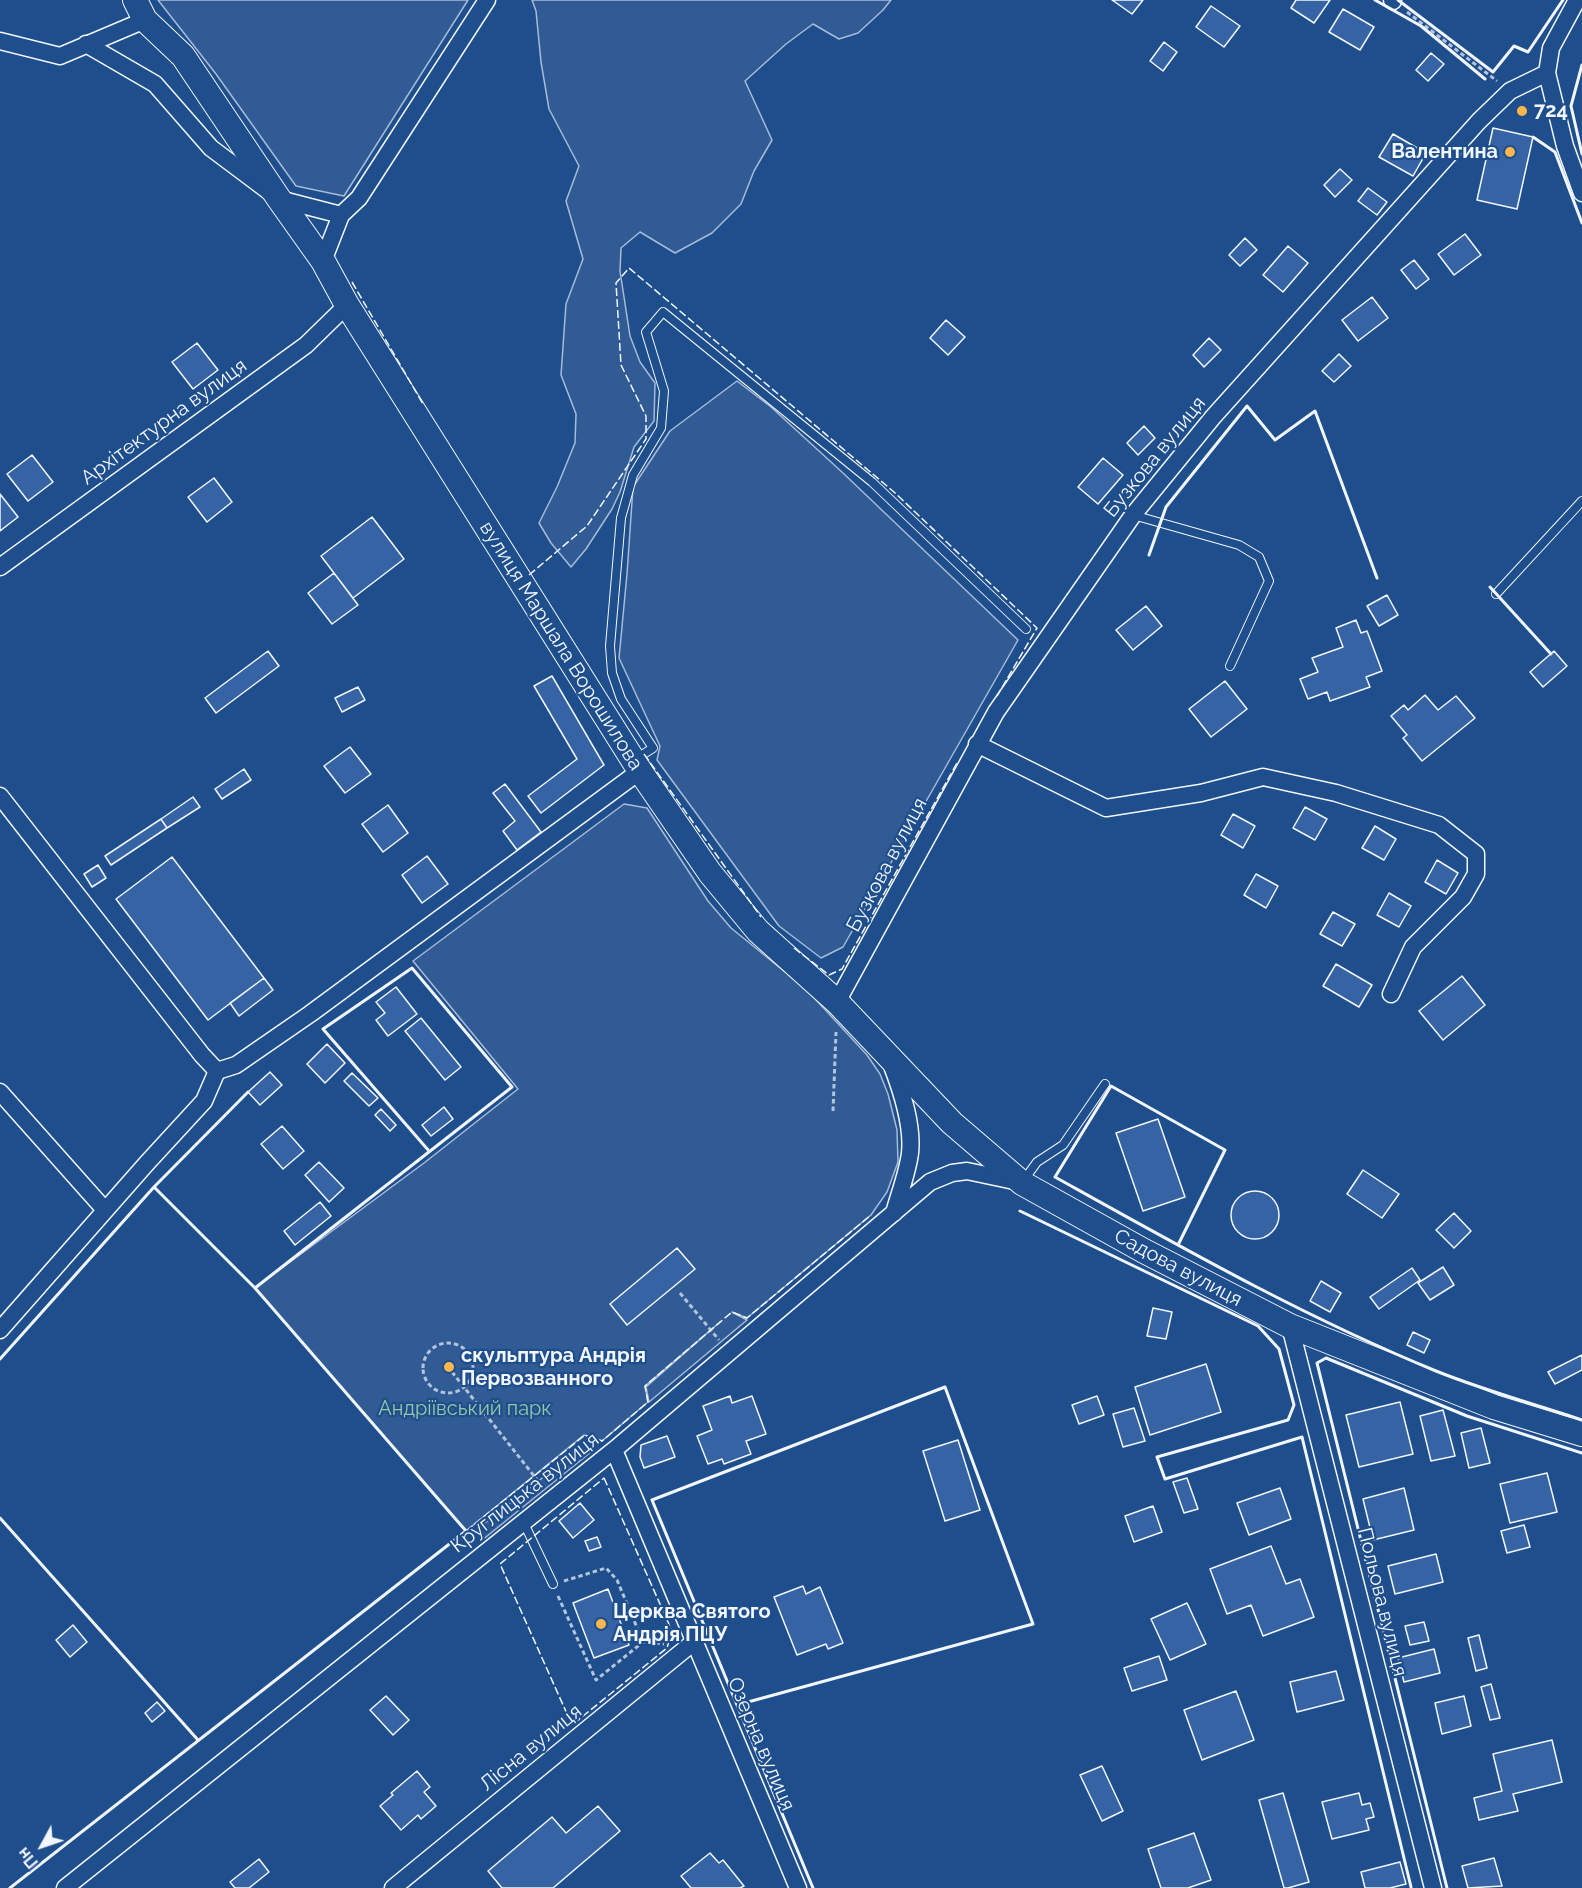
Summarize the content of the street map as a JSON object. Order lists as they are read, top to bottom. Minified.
{"streets":{"street":["Архітектурна вулиця","Бузкова вулиця","вулиця Маршала Ворошилова","Садова вулиця","Круглицька вулиця","Польова вулиця","Озерна вулиця","Лісна вулиця"]},"crossings":[["Архітектурна вулиця","вулиця Маршала Ворошилова"],["Бузкова вулиця","вулиця Маршала Ворошилова"],["Бузкова вулиця","Садова вулиця"],["вулиця Маршала Ворошилова","Садова вулиця"],["Садова вулиця","Круглицька вулиця"],["Садова вулиця","Польова вулиця"],["Круглицька вулиця","Озерна вулиця"],["Озерна вулиця","Лісна вулиця"]],"parks":["Андріївський парк"],"places":["724","Валентина","скульптура Андрія Первозванного","Церква Святого Андрія ПЦУ"],"north":"bottom left"}
